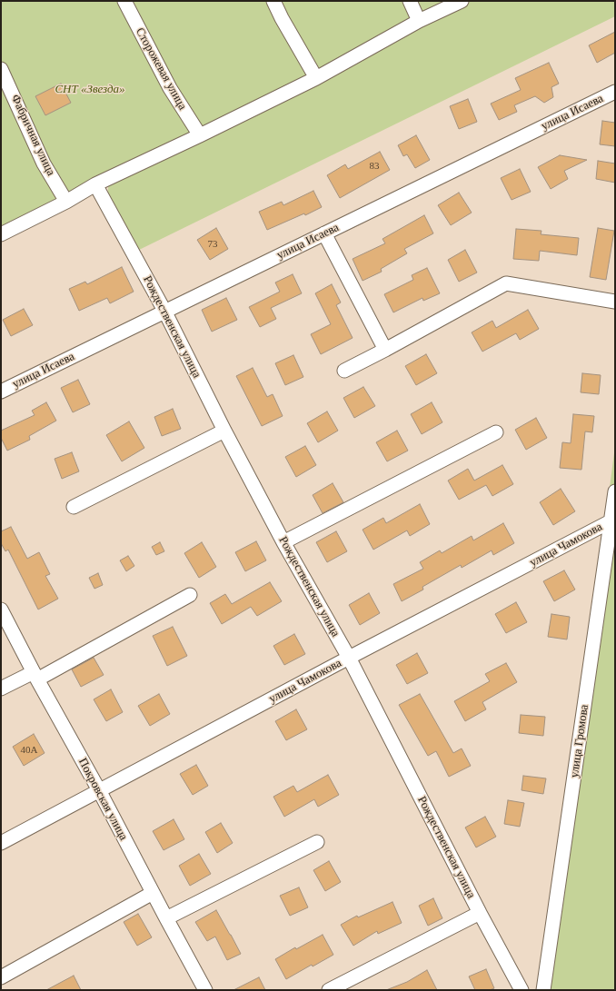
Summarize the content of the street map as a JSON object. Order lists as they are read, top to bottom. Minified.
{"streets":{"street":["Сторожевая улица","улица Исаева","Фабричная улица","Рождественская улица","улица Чамокова","улица Громова","Покровская улица"]},"crossings":[["улица Исаева","Рождественская улица"],["Рождественская улица","улица Чамокова"],["улица Чамокова","улица Громова"],["улица Чамокова","Покровская улица"]],"parks":["СНТ «Звезда»"],"house_numbers":["83","73","40А"]}
